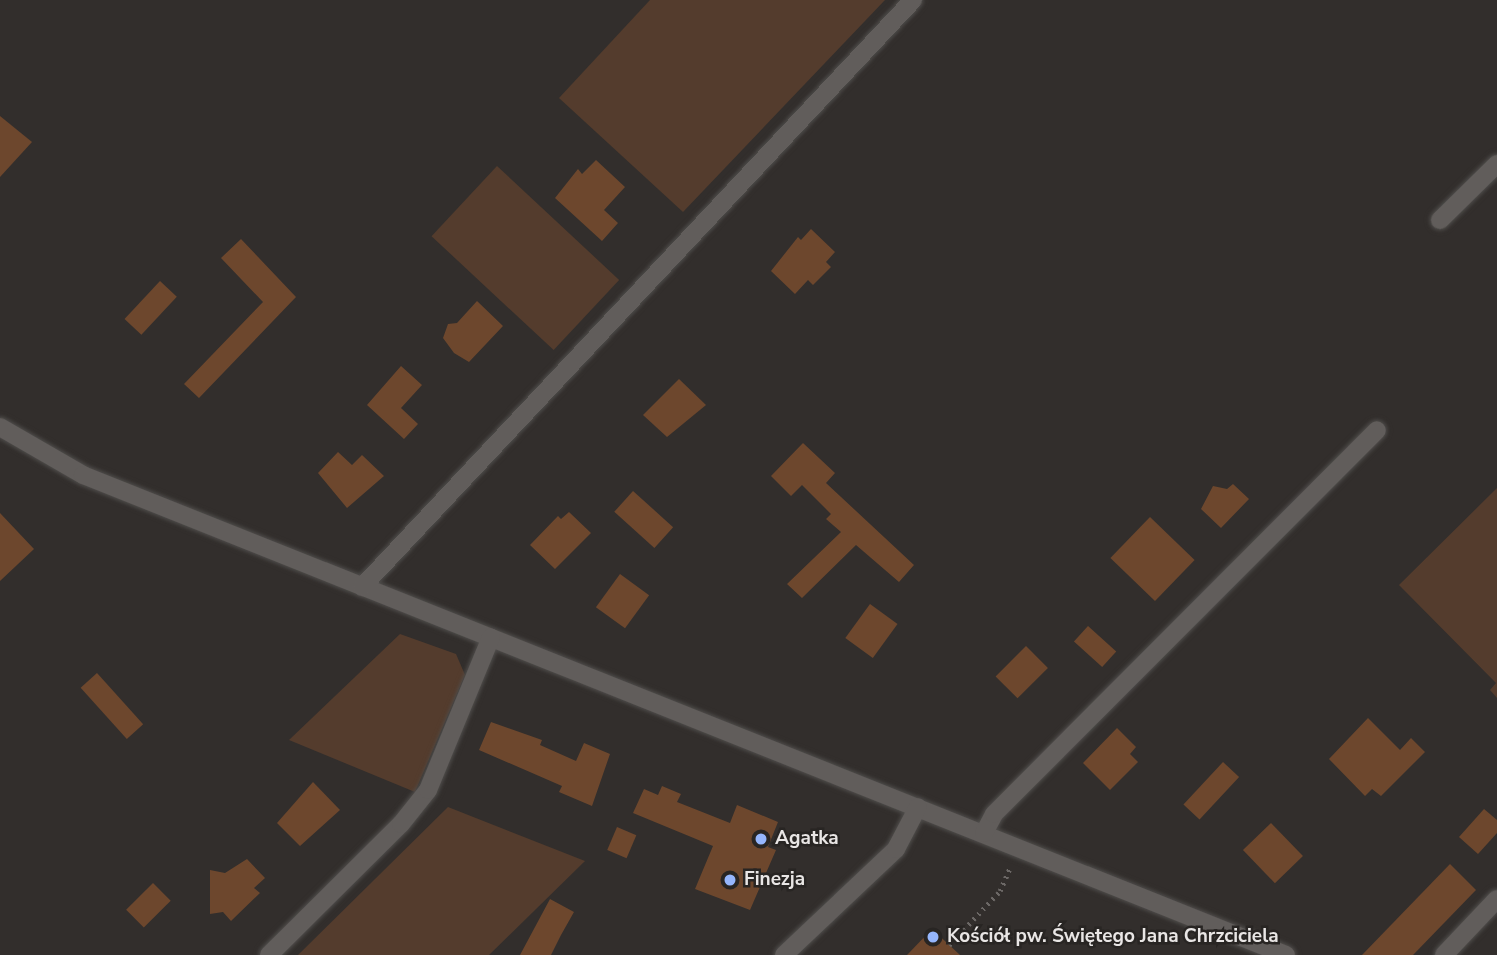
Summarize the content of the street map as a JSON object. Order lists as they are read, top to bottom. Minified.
{"places":["Agatka","Finezja","Kościół pw. Świętego Jana Chrzciciela"]}
